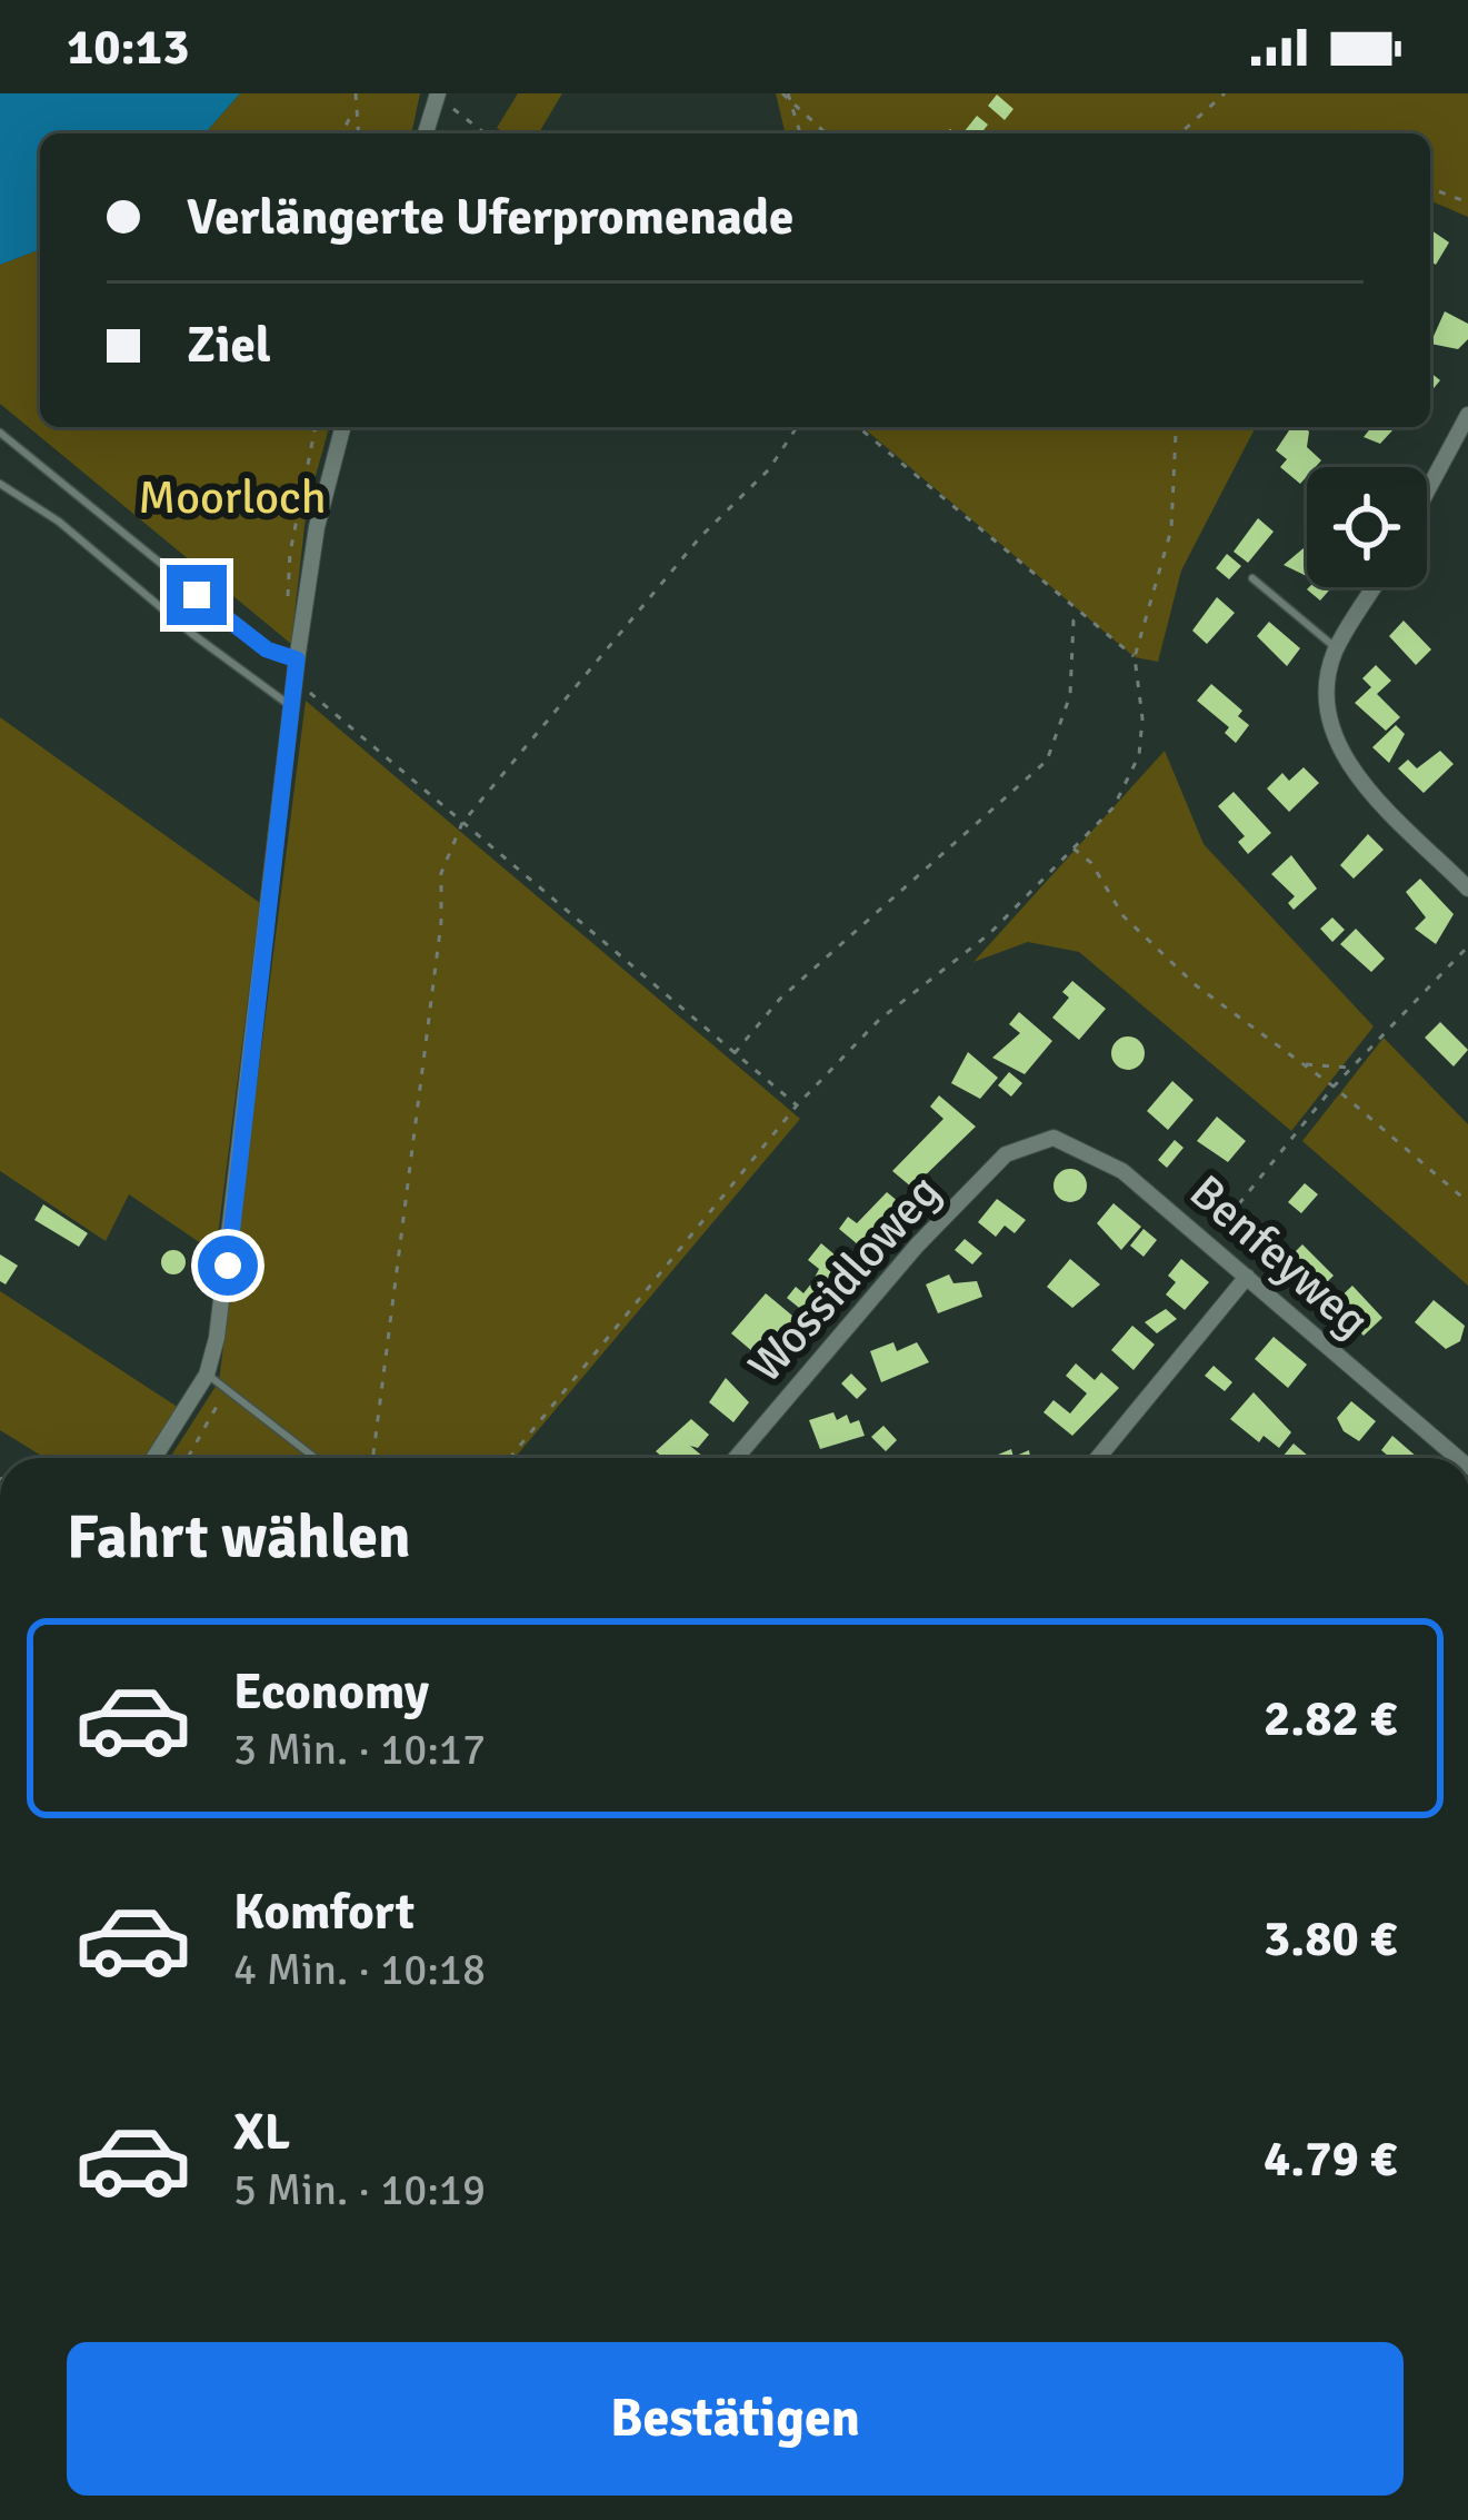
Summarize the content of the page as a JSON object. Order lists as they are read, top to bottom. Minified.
{"streets":{"street":["Benfeyweg","Wossidloweg"]},"crossings":[["Benfeyweg","Wossidloweg"]],"parks":["Moorloch"],"page":{"status":"10:13","banner":["Verlängerte Uferpromenade","Ziel"],"heading":"Fahrt wählen","list":[{"name":"Economy","note":"3 Min. · 10:17","value":"2.82 €"},{"name":"Komfort","note":"4 Min. · 10:18","value":"3.80 €"},{"name":"XL","note":"5 Min. · 10:19","value":"4.79 €"}],"buttons":"Bestätigen"}}
